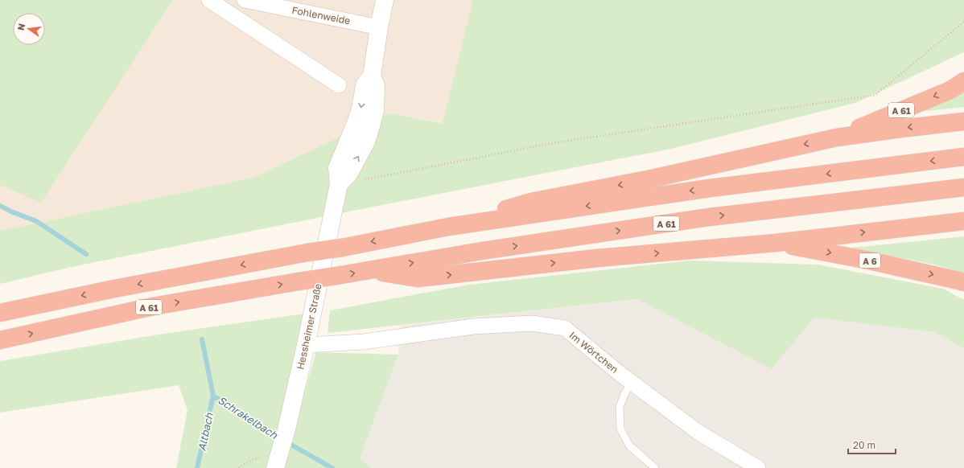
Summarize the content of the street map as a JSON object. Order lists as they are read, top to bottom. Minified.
{"streets":{"highway":["A 61","A 6"],"street":["Fohlenweide","Hessheimer Straße","Im Wörtchen"]},"crossings":[["Fohlenweide","Hessheimer Straße"],["Hessheimer Straße","Im Wörtchen"]],"water":["Schrakelbach","Altbach"],"scale_bar":"20 m","north":"left"}
